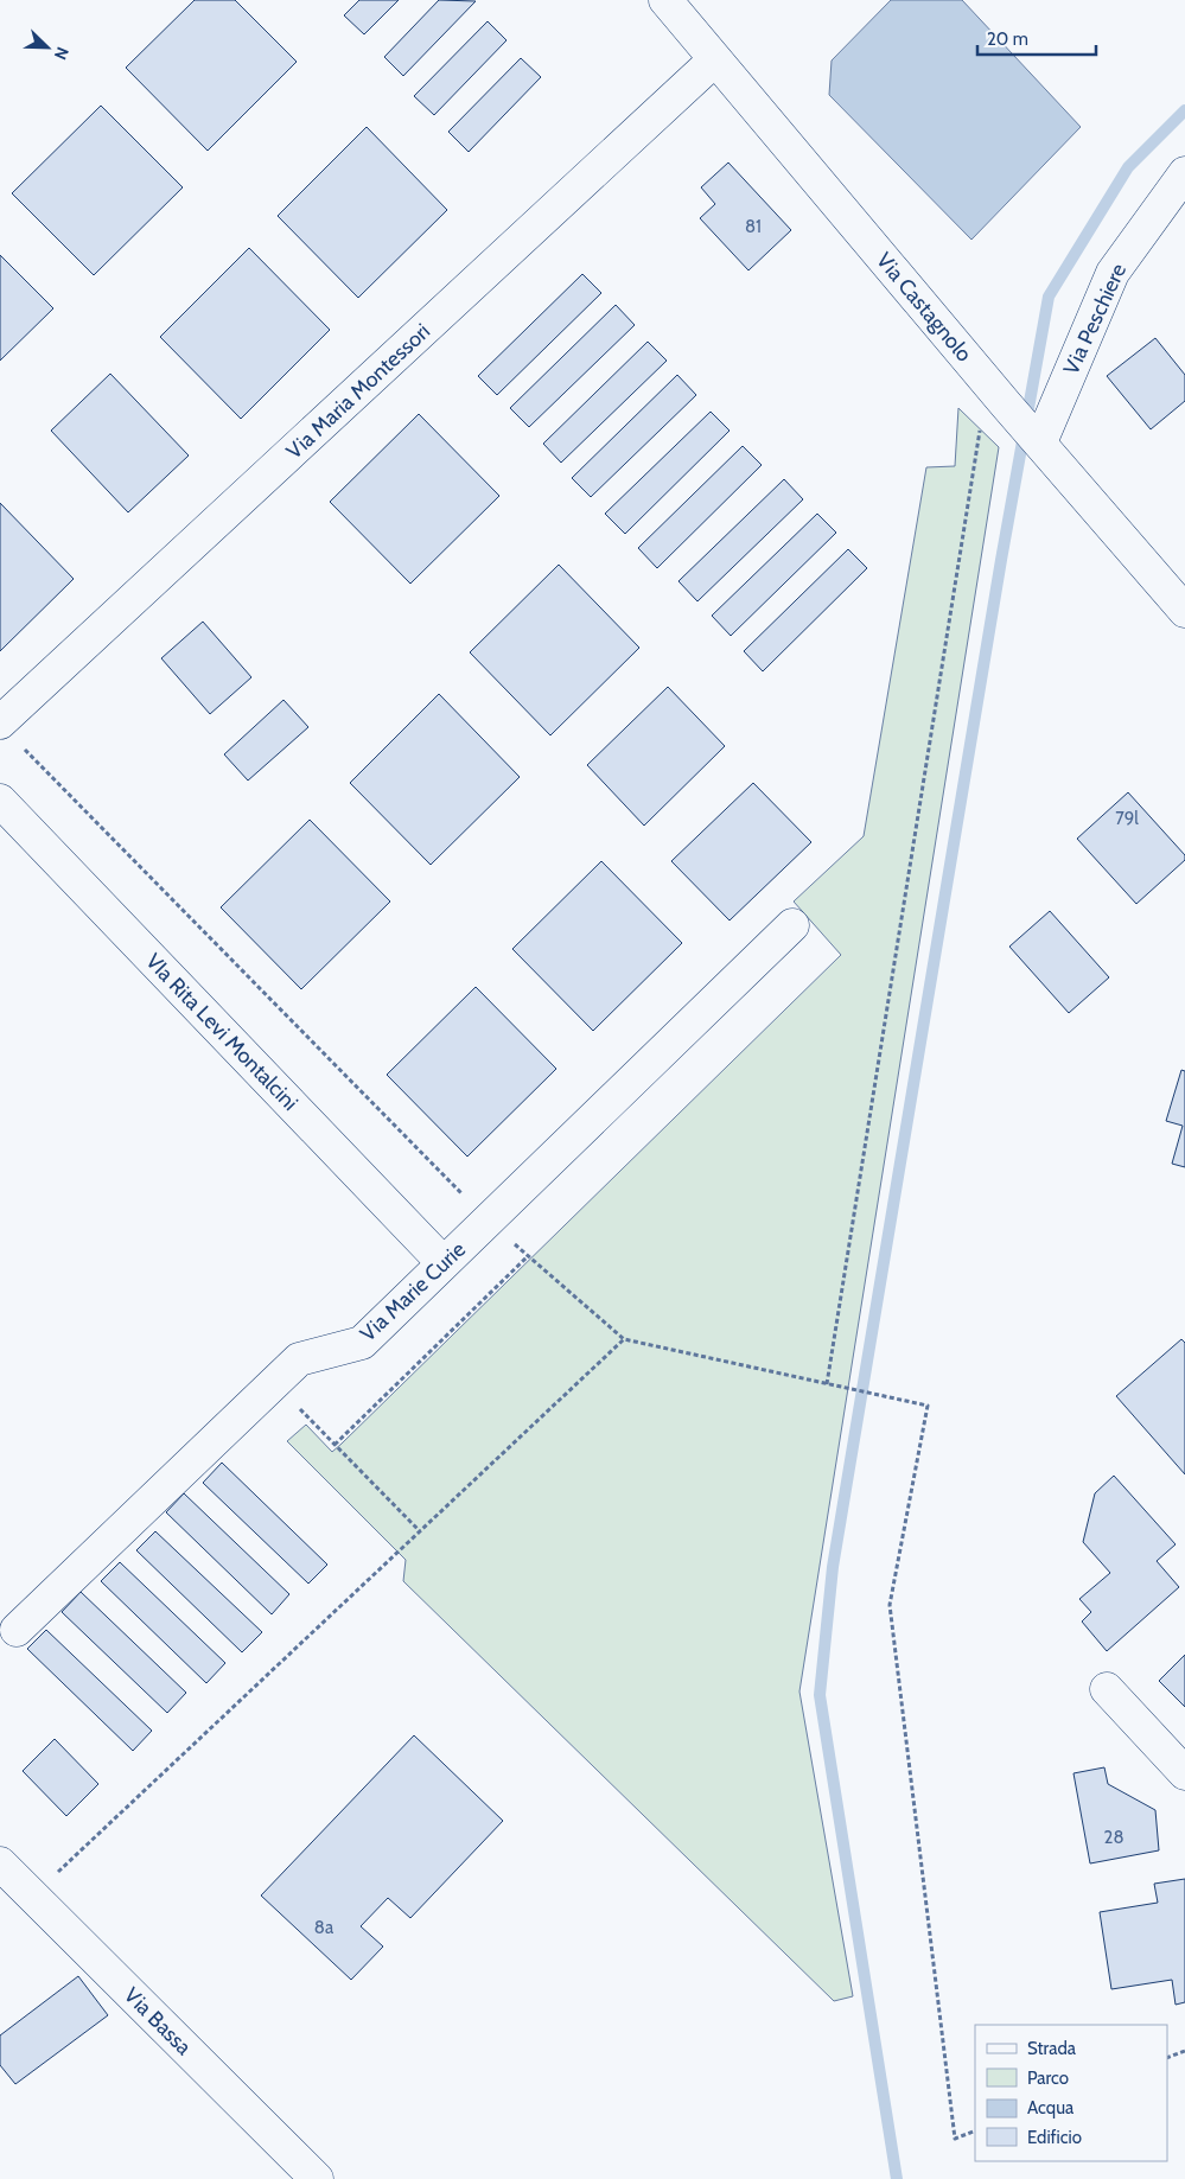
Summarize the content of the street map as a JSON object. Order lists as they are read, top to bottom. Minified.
{"streets":{"street":["Via Castagnolo","Via Peschiere","Via Maria Montessori","VIa Rita Levi Montalcini","Via Marie Curie","Via Bassa"]},"crossings":[["Via Castagnolo","Via Peschiere"],["Via Castagnolo","Via Maria Montessori"],["VIa Rita Levi Montalcini","Via Marie Curie"]],"house_numbers":["81","79l","28","8a"],"legend":["Strada","Parco","Acqua","Edificio"],"scale_bar":"20 m","north":"bottom right"}
